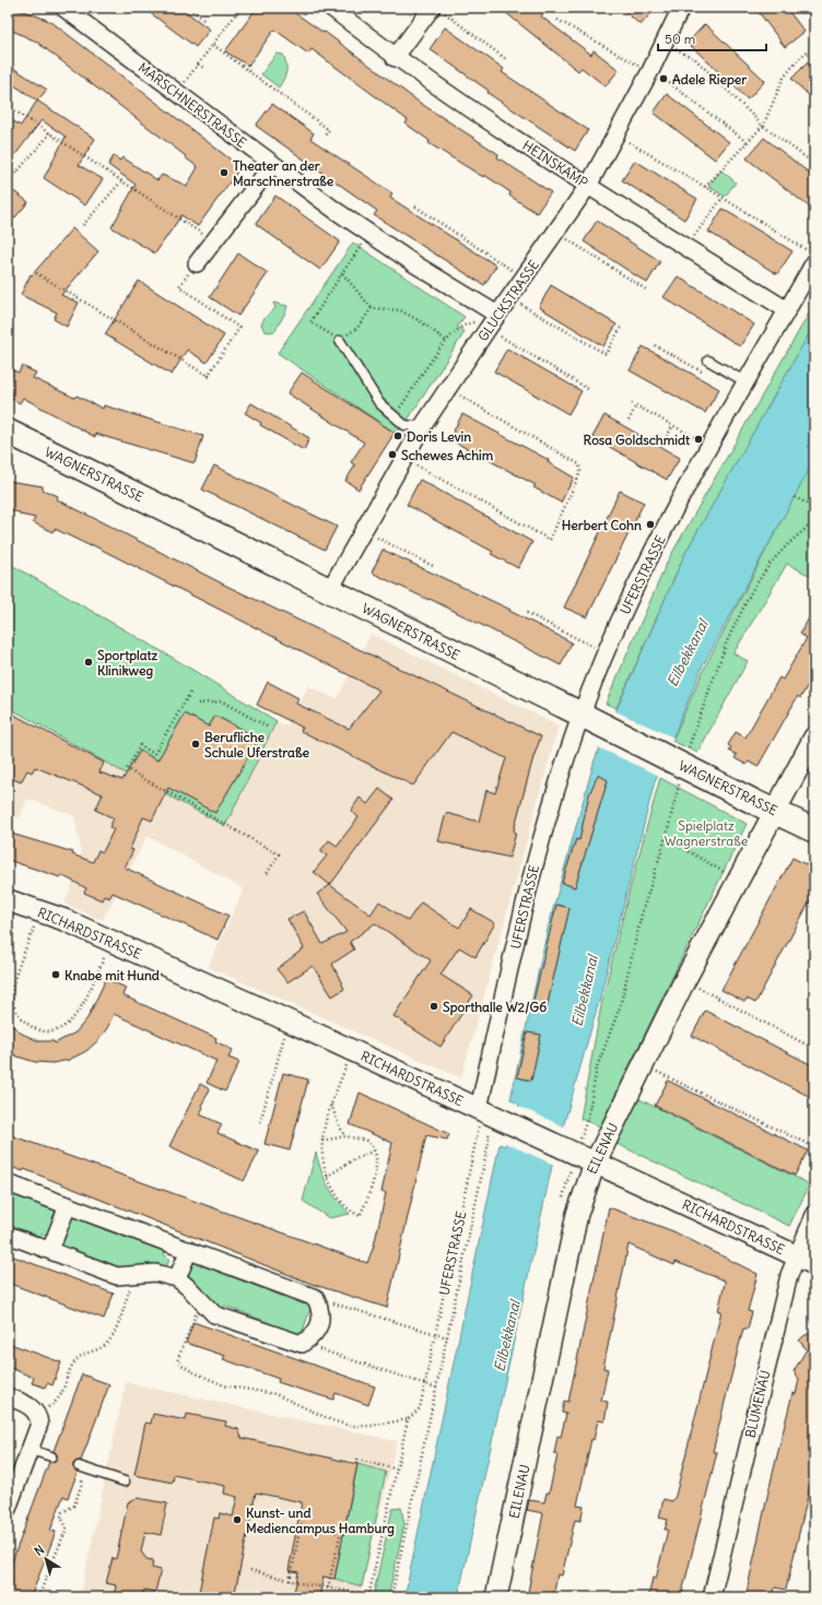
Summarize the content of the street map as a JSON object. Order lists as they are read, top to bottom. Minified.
{"streets":{"main road":["WAGNERSTRASSE"],"street":["MARSCHNERSTRASSE","HEINSKAMP","GLUCKSTRASSE","UFERSTRASSE","RICHARDSTRASSE","EILENAU","BLUMENAU"]},"crossings":[["MARSCHNERSTRASSE","GLUCKSTRASSE"],["HEINSKAMP","GLUCKSTRASSE"],["HEINSKAMP","UFERSTRASSE"],["GLUCKSTRASSE","WAGNERSTRASSE"],["WAGNERSTRASSE","UFERSTRASSE"],["WAGNERSTRASSE","EILENAU"],["UFERSTRASSE","RICHARDSTRASSE"],["RICHARDSTRASSE","EILENAU"],["RICHARDSTRASSE","BLUMENAU"]],"water":["Eilbekkanal"],"parks":["Spielplatz Wagnerstraße"],"places":["Adele Rieper","Theater an der Marschnerstraße","Doris Levin","Rosa Goldschmidt","Schewes Achim","Herbert Cohn","Sportplatz Klinikweg","Berufliche Schule Uferstraße","Knabe mit Hund","Sporthalle W2/G6","Kunst- und Mediencampus Hamburg"],"scale_bar":"50 m","north":"top left"}
